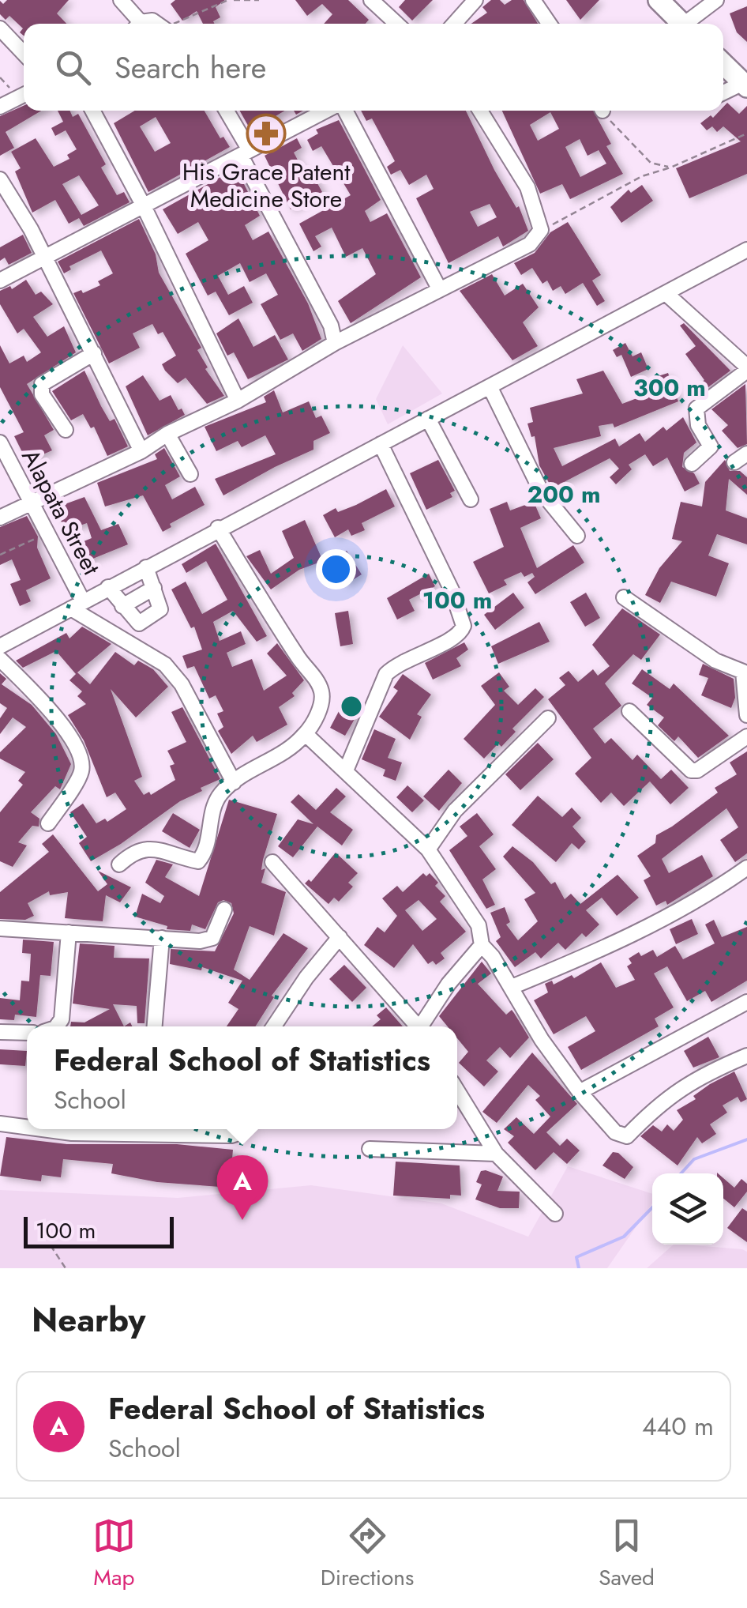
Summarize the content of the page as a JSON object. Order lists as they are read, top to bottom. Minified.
{"streets":{"street":["Alapata Street"]},"places":{"pharmacy":["His Grace Patent Medicine Store"]},"scale_bar":"100 m","page":{"search":"Search here","popup":["Federal School of Statistics","School"],"pins":"A","scale":"100 m","heading":"Nearby","list":[{"mark":"A","name":"Federal School of Statistics","note":"School","value":"440 m"}],"nav":["Map","Directions","Saved"]},"rings":["300 m","200 m","100 m"]}
